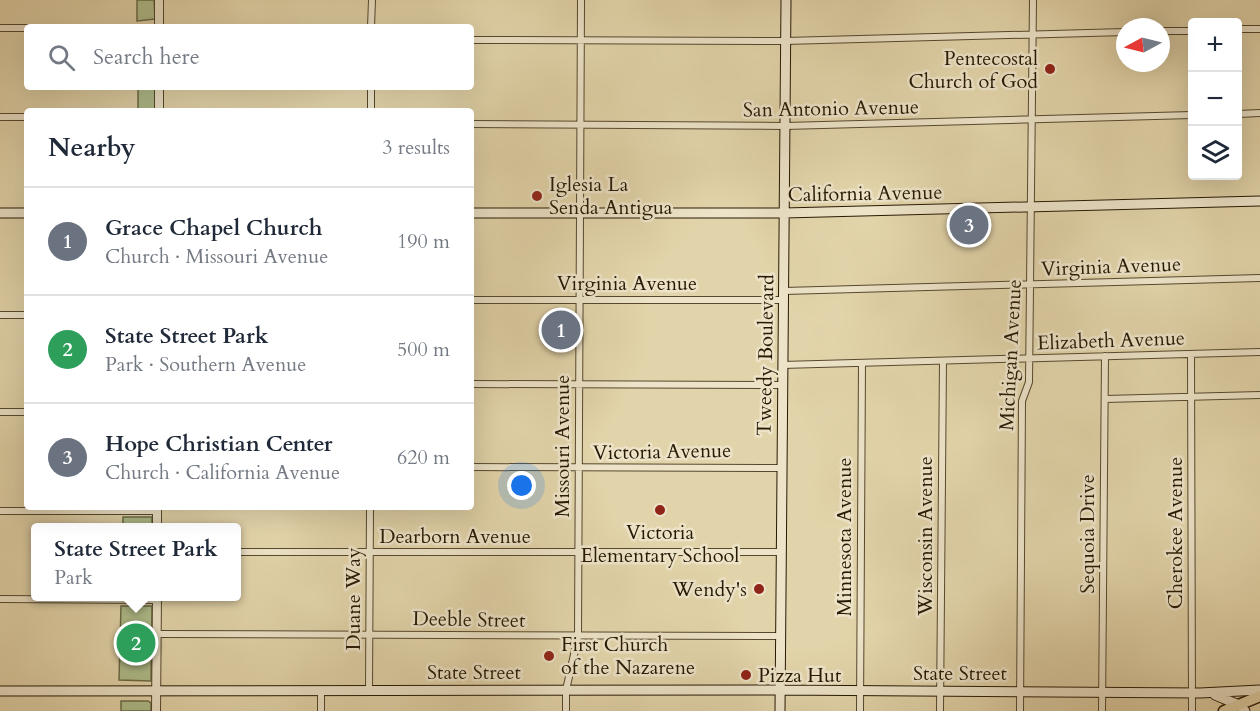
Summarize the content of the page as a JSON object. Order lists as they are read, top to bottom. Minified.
{"streets":{"main road":["California Avenue","Tweedy Boulevard","State Street"],"street":["San Antonio Avenue","Virginia Avenue","Elizabeth Avenue","Michigan Avenue","Missouri Avenue","Victoria Avenue","Cherokee Avenue","Sequoia Drive","Dearborn Avenue","Wisconsin Avenue","Minnesota Avenue","Duane Way","Deeble Street"]},"crossings":[["San Antonio Avenue","Tweedy Boulevard"],["San Antonio Avenue","Michigan Avenue"],["San Antonio Avenue","Missouri Avenue"],["California Avenue","Tweedy Boulevard"],["California Avenue","Michigan Avenue"],["California Avenue","Missouri Avenue"],["Virginia Avenue","Tweedy Boulevard"],["Virginia Avenue","Michigan Avenue"],["Virginia Avenue","Missouri Avenue"],["Elizabeth Avenue","Tweedy Boulevard"],["Elizabeth Avenue","Michigan Avenue"],["Elizabeth Avenue","Cherokee Avenue"],["Elizabeth Avenue","Sequoia Drive"],["Elizabeth Avenue","Wisconsin Avenue"],["Elizabeth Avenue","Minnesota Avenue"],["Tweedy Boulevard","Victoria Avenue"],["Tweedy Boulevard","Dearborn Avenue"],["Tweedy Boulevard","Deeble Street"],["Tweedy Boulevard","State Street"],["Michigan Avenue","State Street"],["Missouri Avenue","Victoria Avenue"],["Missouri Avenue","Dearborn Avenue"],["Missouri Avenue","Deeble Street"],["Missouri Avenue","State Street"],["Cherokee Avenue","State Street"],["Sequoia Drive","State Street"],["Dearborn Avenue","Duane Way"],["Wisconsin Avenue","State Street"],["Minnesota Avenue","State Street"],["Duane Way","Deeble Street"],["Duane Way","State Street"]],"places":["Pentecostal Church of God","Iglesia La Senda Antigua","Victoria Elementary School","Wendy's","First Church of the Nazarene","Pizza Hut"],"north":"left","page":{"map_buttons":["+","−"],"search":"Search here","heading":["Nearby","3 results"],"list":[{"mark":"1","name":"Grace Chapel Church","note":"Church · Missouri Avenue","value":"190 m"},{"mark":"2","name":"State Street Park","note":"Park · Southern Avenue","value":"500 m"},{"mark":"3","name":"Hope Christian Center","note":"Church · California Avenue","value":"620 m"}],"pins":["3","1","2"],"popup":["State Street Park","Park"]}}
